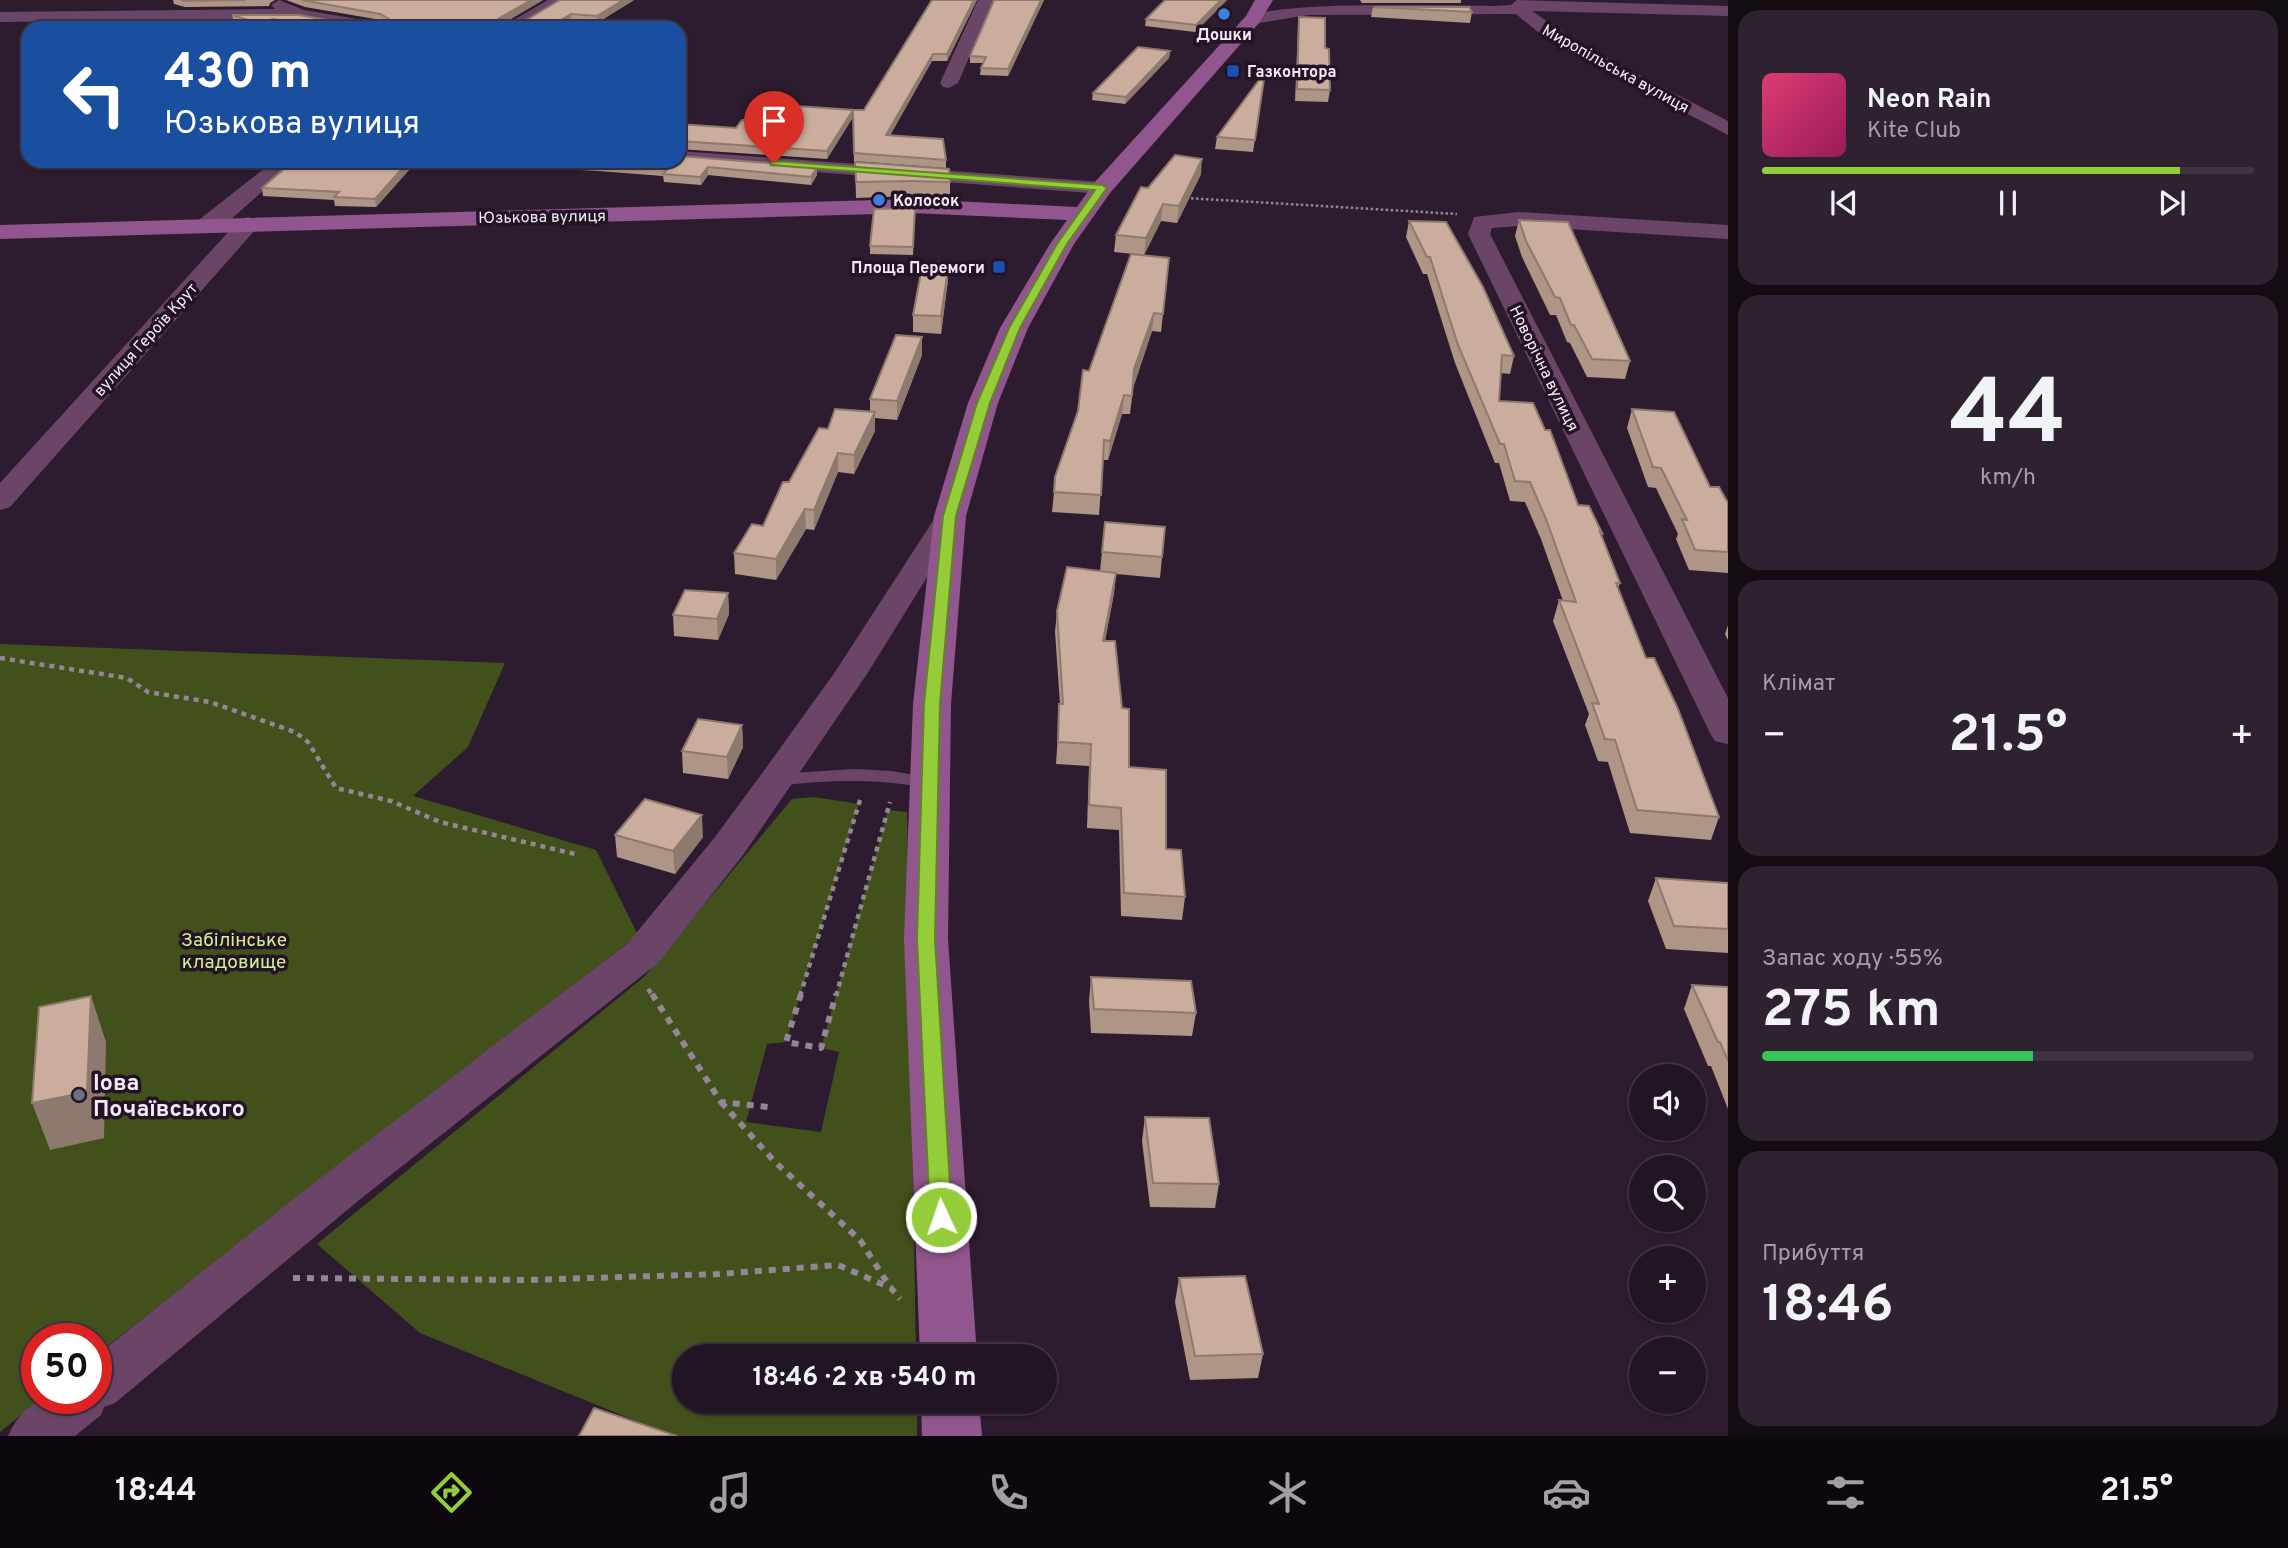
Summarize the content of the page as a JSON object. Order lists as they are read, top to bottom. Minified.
{"streets":{"main road":["Юзькова вулиця"],"street":["Миропільська вулиця","вулиця Героїв Крут","Новорічна вулиця"]},"crossings":[["Юзькова вулиця","вулиця Героїв Крут"]],"parks":["Забілінське кладовище"],"places":{"other":["Дошки","Колосок","Іова Почаївського"],"transit":["Газконтора","Площа Перемоги"]},"page":{"turn":["430 m","Юзькова вулиця"],"song":["Neon Rain","Kite Club"],"tile":[["44","km/h"],"Клімат",["Запас ходу · 55%","275 km"],["Прибуття","18:46"]],"heat":["−","21.5°","+"],"map_buttons":["+","−"],"limit":"50","trip":"18:46 · 2 хв · 540 m","tabs":["18:44","21.5°"]}}
